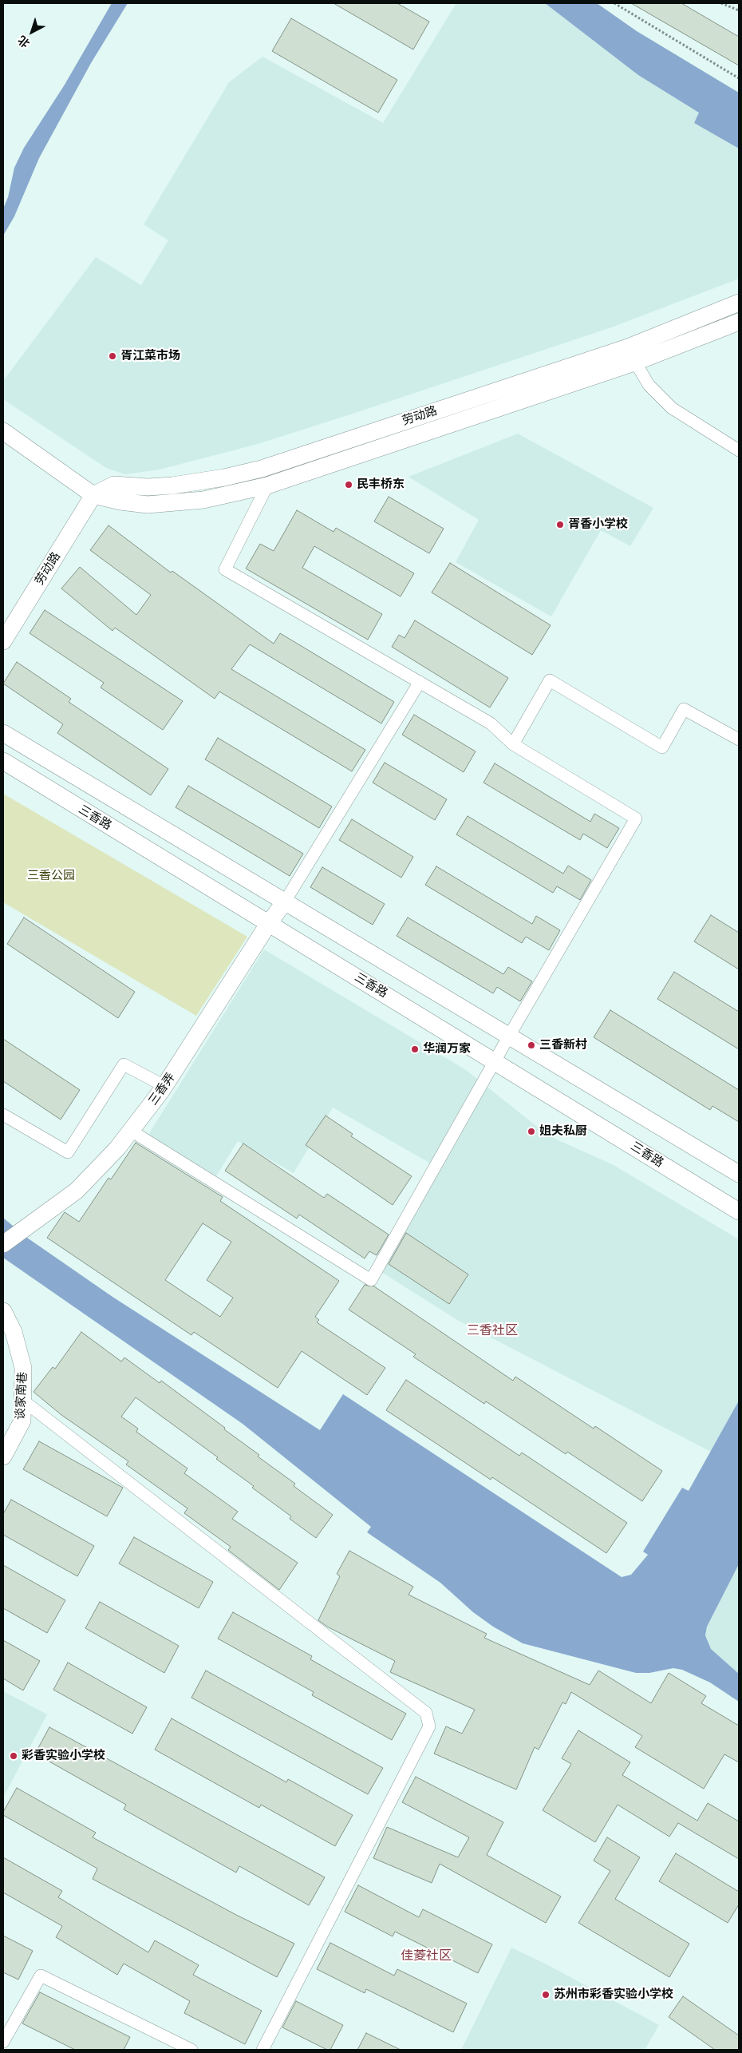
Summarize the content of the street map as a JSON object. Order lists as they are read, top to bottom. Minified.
{"streets":{"main road":["劳动路","三香路","三香弄","谈家南巷"]},"crossings":[["三香路","三香弄"]],"districts":["三香社区","佳菱社区"],"parks":["三香公园"],"places":["胥江菜市场","民丰桥东","胥香小学校","三香新村","华润万家","姐夫私厨","彩香实验小学校","苏州市彩香实验小学校"],"north":"bottom left"}
